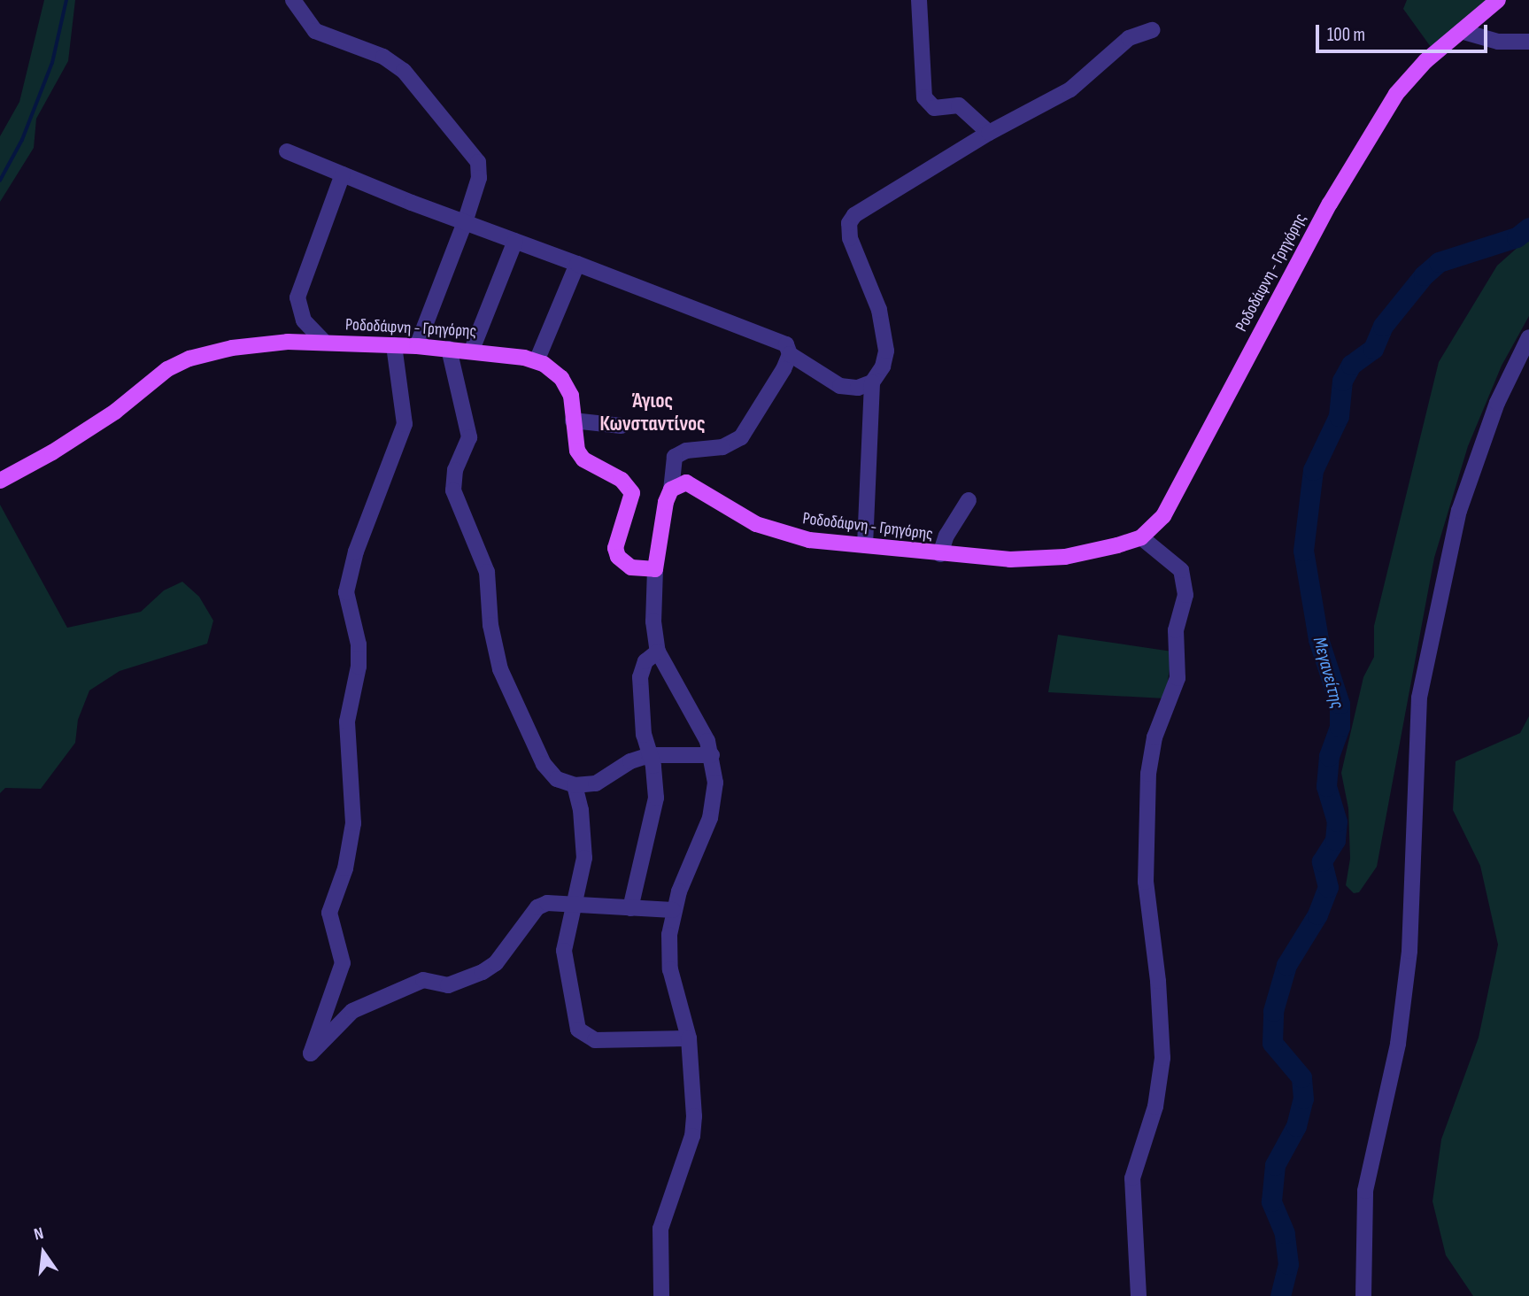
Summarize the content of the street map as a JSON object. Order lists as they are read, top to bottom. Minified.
{"streets":{"main road":["Ροδοδάφνη - Γρηγόρης"]},"districts":["Άγιος Κωνσταντίνος"],"water":["Μεγανείτης"],"scale_bar":"100 m","north":"top"}
